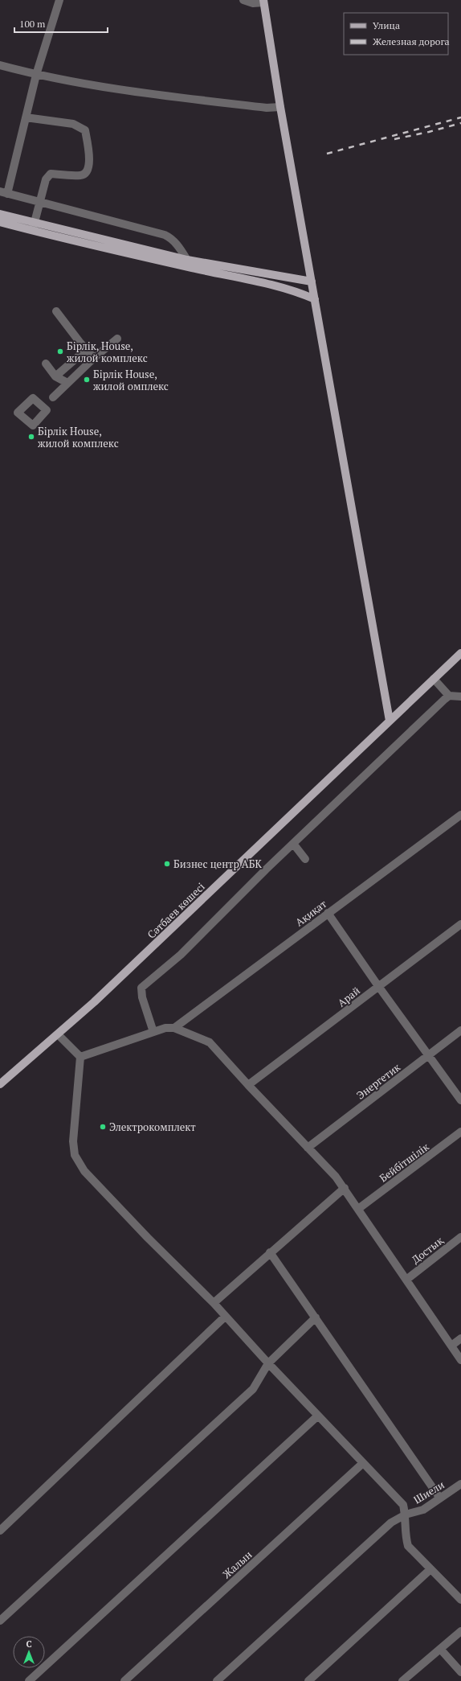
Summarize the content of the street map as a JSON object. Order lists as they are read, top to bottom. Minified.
{"streets":{"main road":["Сәтбаев көшесі"],"street":["Ақиқат","Арай","Энергетик","Бейбітшілік","Достық","Шиели","Жалын"]},"places":["Бірлік, House, жилой комплекс","Бірлік House, жилой омплекс","Бірлік House, жилой комплекс","Бизнес центр АБК","Электрокомплект"],"legend":["Улица","Железная дорога"],"scale_bar":"100 m","north":"top"}
